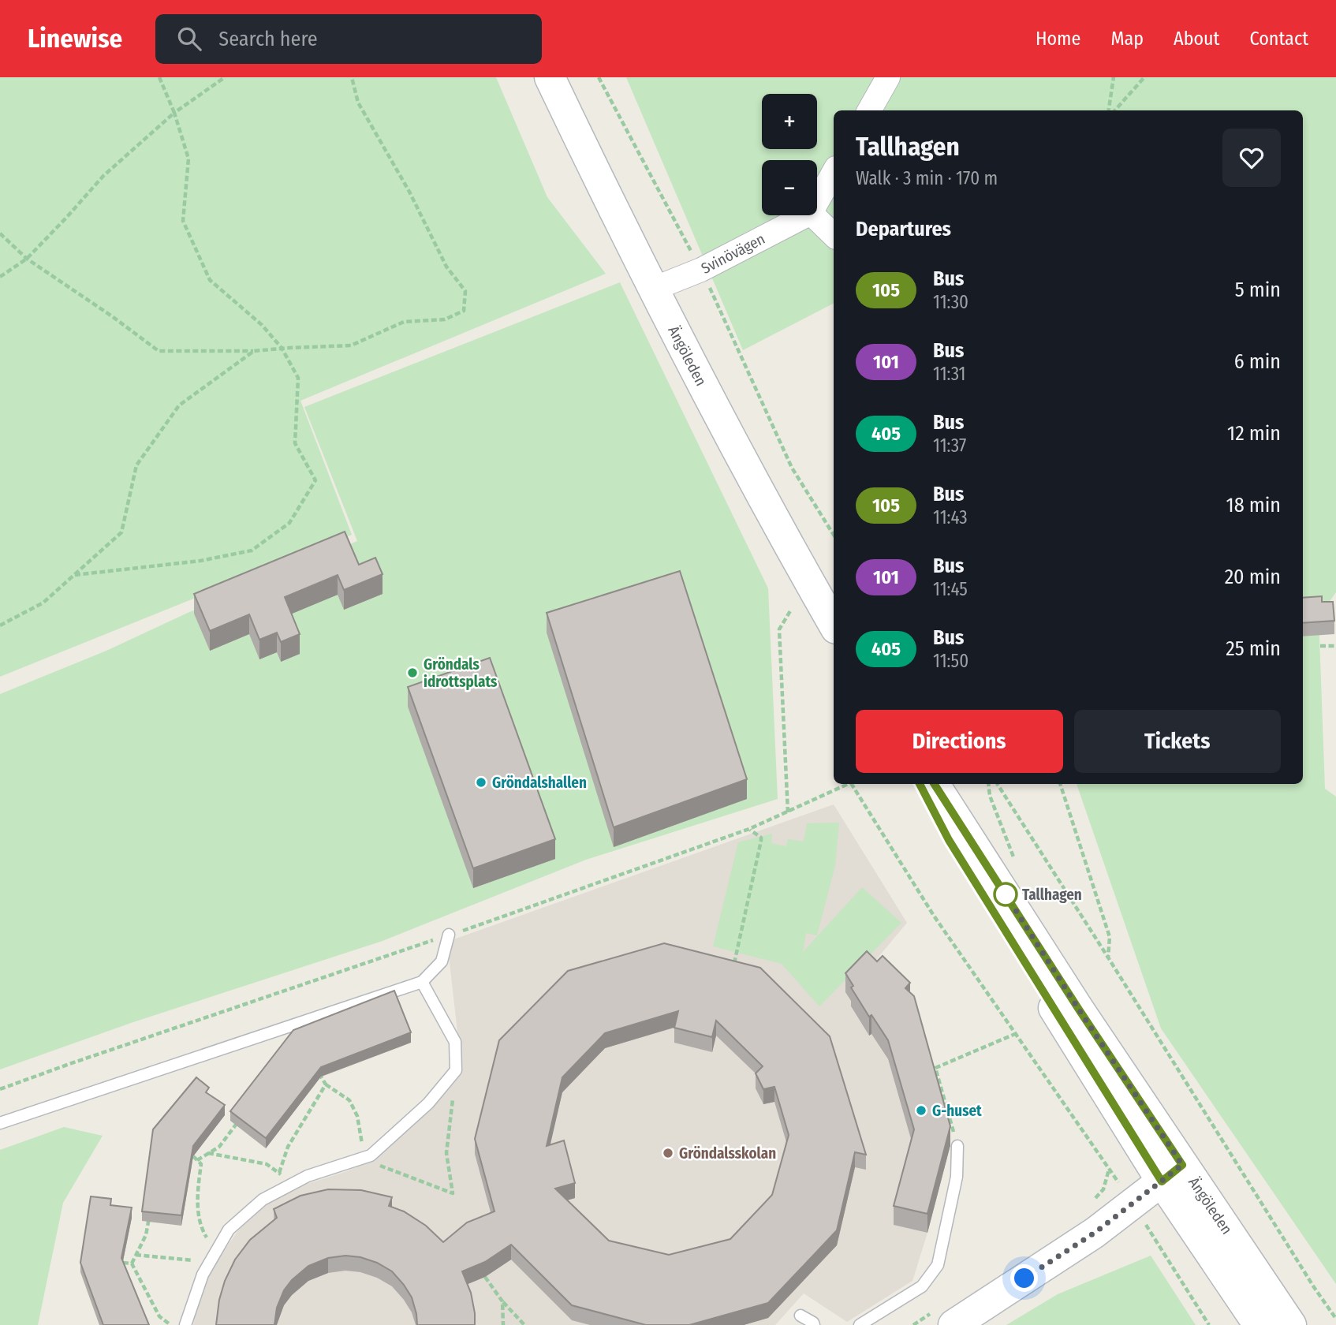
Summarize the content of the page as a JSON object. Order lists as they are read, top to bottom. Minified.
{"streets":{"main road":["Ängöleden"],"street":["Svinövägen"]},"crossings":[["Svinövägen","Ängöleden"]],"places":["Gröndals idrottsplats","Gröndalshallen","Tallhagen","G-huset","Gröndalsskolan"],"lines":["bus line 105"],"page":{"header":"Linewise","search":"Search here","nav":["Home","Map","About","Contact"],"map_buttons":["+","−"],"heading":[["Tallhagen","Walk · 3 min · 170 m"],"Departures"],"list":[{"mark":"105","name":"Bus","note":"11:30","value":"5 min"},{"mark":"101","name":"Bus","note":"11:31","value":"6 min"},{"mark":"405","name":"Bus","note":"11:37","value":"12 min"},{"mark":"105","name":"Bus","note":"11:43","value":"18 min"},{"mark":"101","name":"Bus","note":"11:45","value":"20 min"},{"mark":"405","name":"Bus","note":"11:50","value":"25 min"}],"buttons":["Directions","Tickets"]}}
